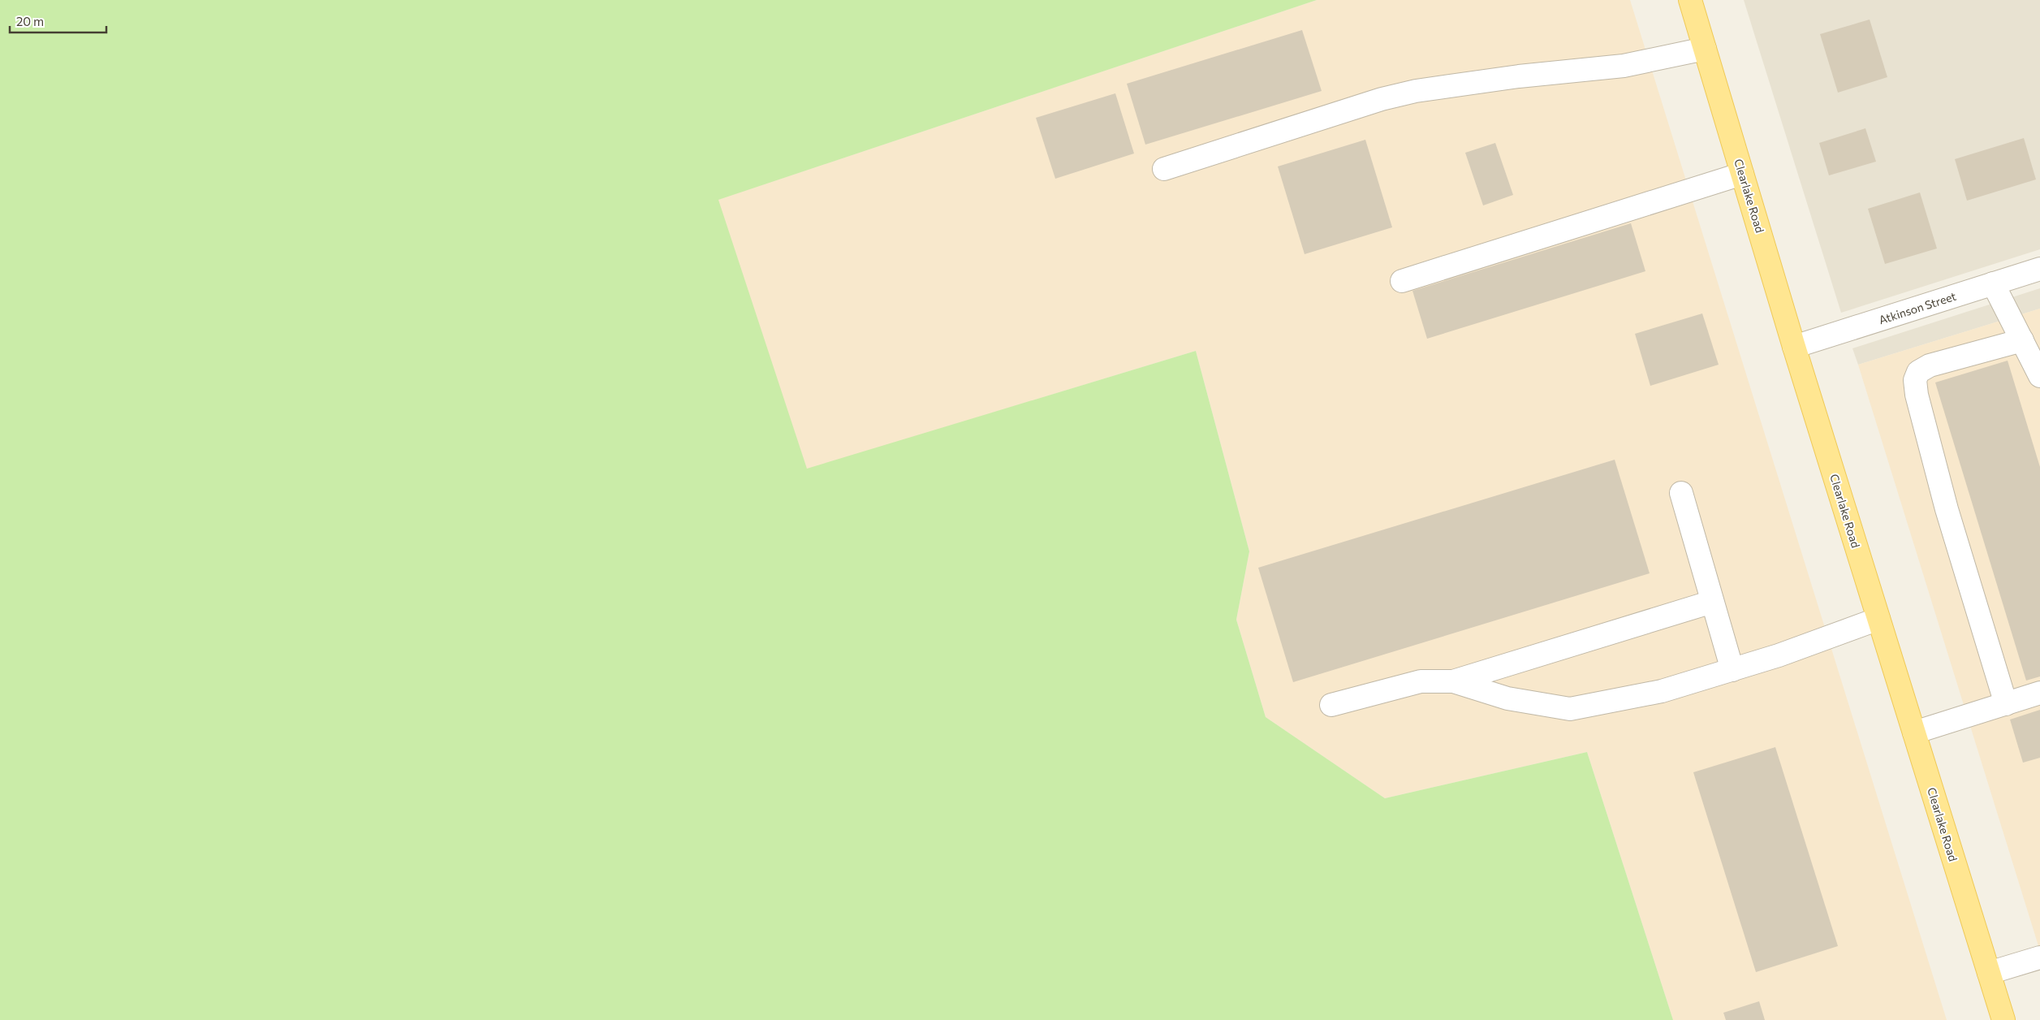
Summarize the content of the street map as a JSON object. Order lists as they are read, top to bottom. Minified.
{"streets":{"main road":["Clearlake Road"],"street":["Atkinson Street"]},"crossings":[["Clearlake Road","Atkinson Street"]],"scale_bar":"20 m"}
